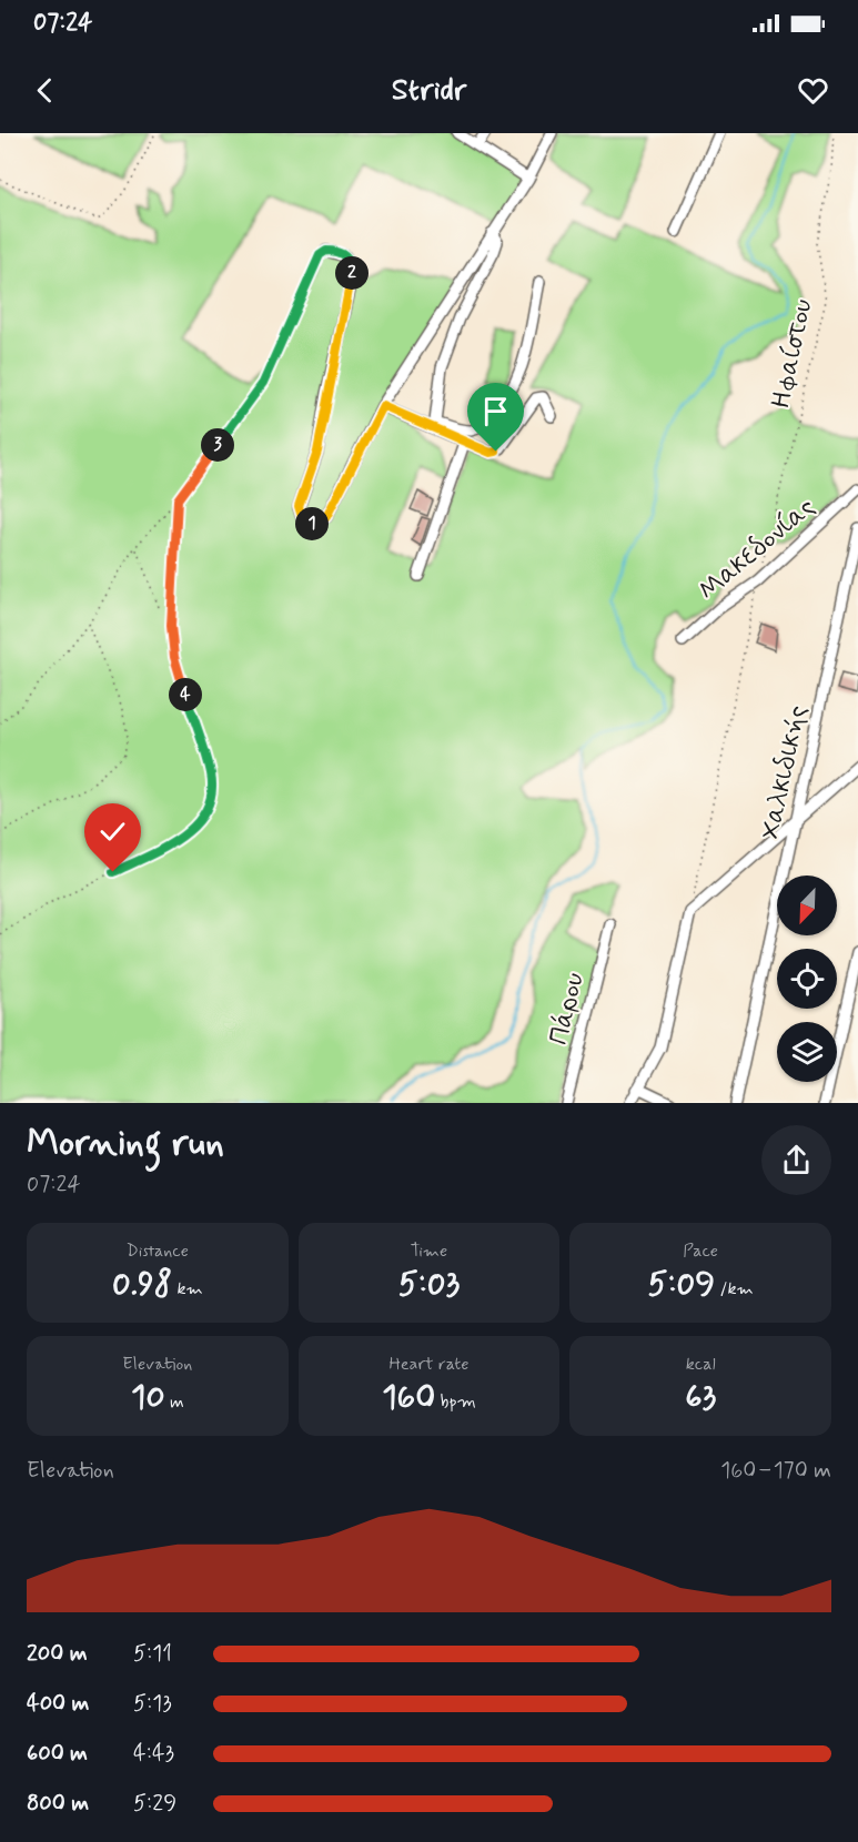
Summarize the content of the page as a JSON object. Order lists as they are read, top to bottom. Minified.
{"streets":{"street":["Μακεδονίας","Χαλκιδικής","Πάρου"],"path":["Ηφαίστου"]},"crossings":[["Ηφαίστου","Μακεδονίας"]],"north":"bottom left","page":{"status":"07:24","header":"Stridr","pins":["2","3","1","4"],"heading":["Morning run","07:24"],"stats":[["Distance","0.98 km"],["Time","5:03"],["Pace","5:09 /km"],["Elevation","10 m"],["Heart rate","160 bpm"],["kcal","63"]],"chart":["Elevation","160–170 m"],"list":[{"name":"200 m","note":"5:11"},{"name":"400 m","note":"5:13"},{"name":"600 m","note":"4:43"},{"name":"800 m","note":"5:29"}]}}
